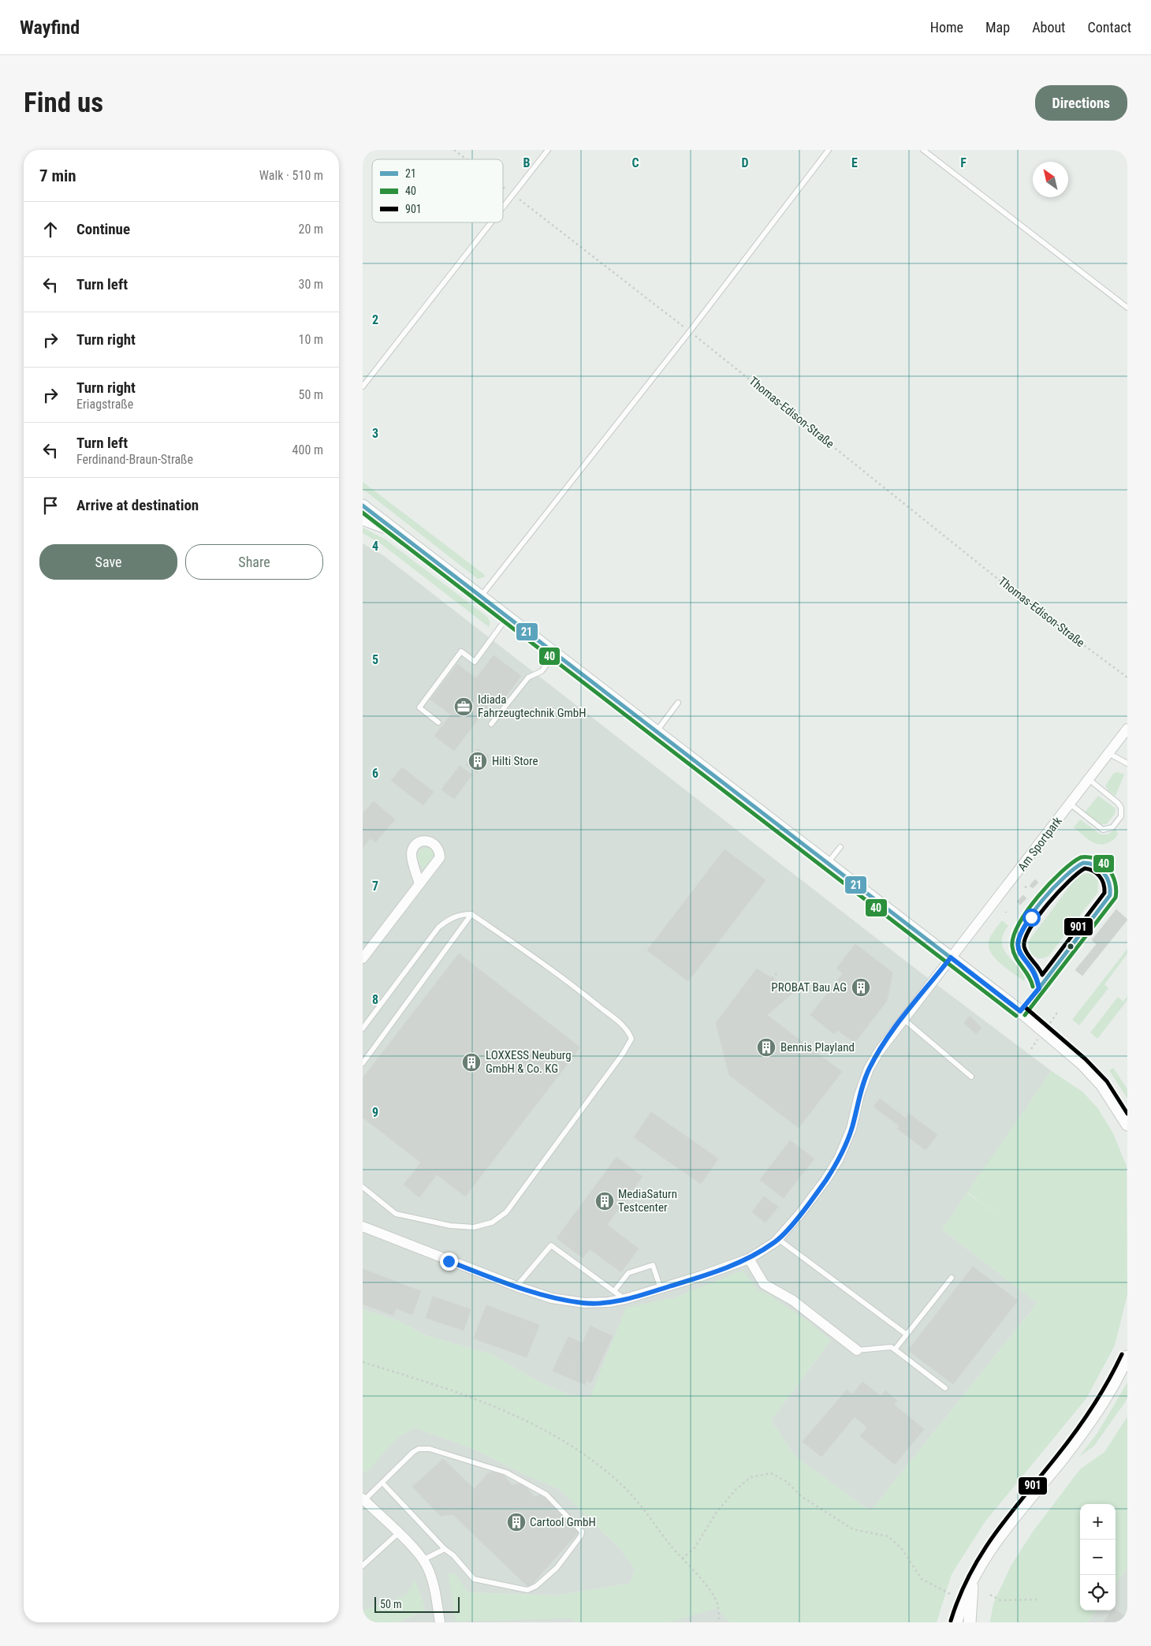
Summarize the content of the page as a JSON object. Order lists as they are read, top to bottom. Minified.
{"streets":{"street":["Am Sportpark"],"path":["Thomas-Edison-Straße"]},"places":{"office":["Idiada Fahrzeugtechnik GmbH"],"building":["Hilti Store","PROBAT Bau AG","Bennis Playland","LOXXESS Neuburg GmbH & Co. KG","MediaSaturn Testcenter","Cartool GmbH"]},"lines":["transit line 21","transit line 40","transit line 901"],"legend":["21","40","901"],"scale_bar":"50 m","north":"top left","page":{"header":"Wayfind","nav":["Home","Map","About","Contact"],"buttons":["Directions",["Save","Share"]],"title":"Find us","heading":["7 min","Walk · 510 m"],"list":[["Continue","20 m"],["Turn left","30 m"],["Turn right","10 m"],["Turn right","Eriagstraße","50 m"],["Turn left","Ferdinand-Braun-Straße","400 m"],"Arrive at destination"],"map_buttons":["+","−"],"scale":"50 m"},"grid":{"columns":["B","C","D","E","F"],"rows":["2","3","4","5","6","7","8","9"]}}
